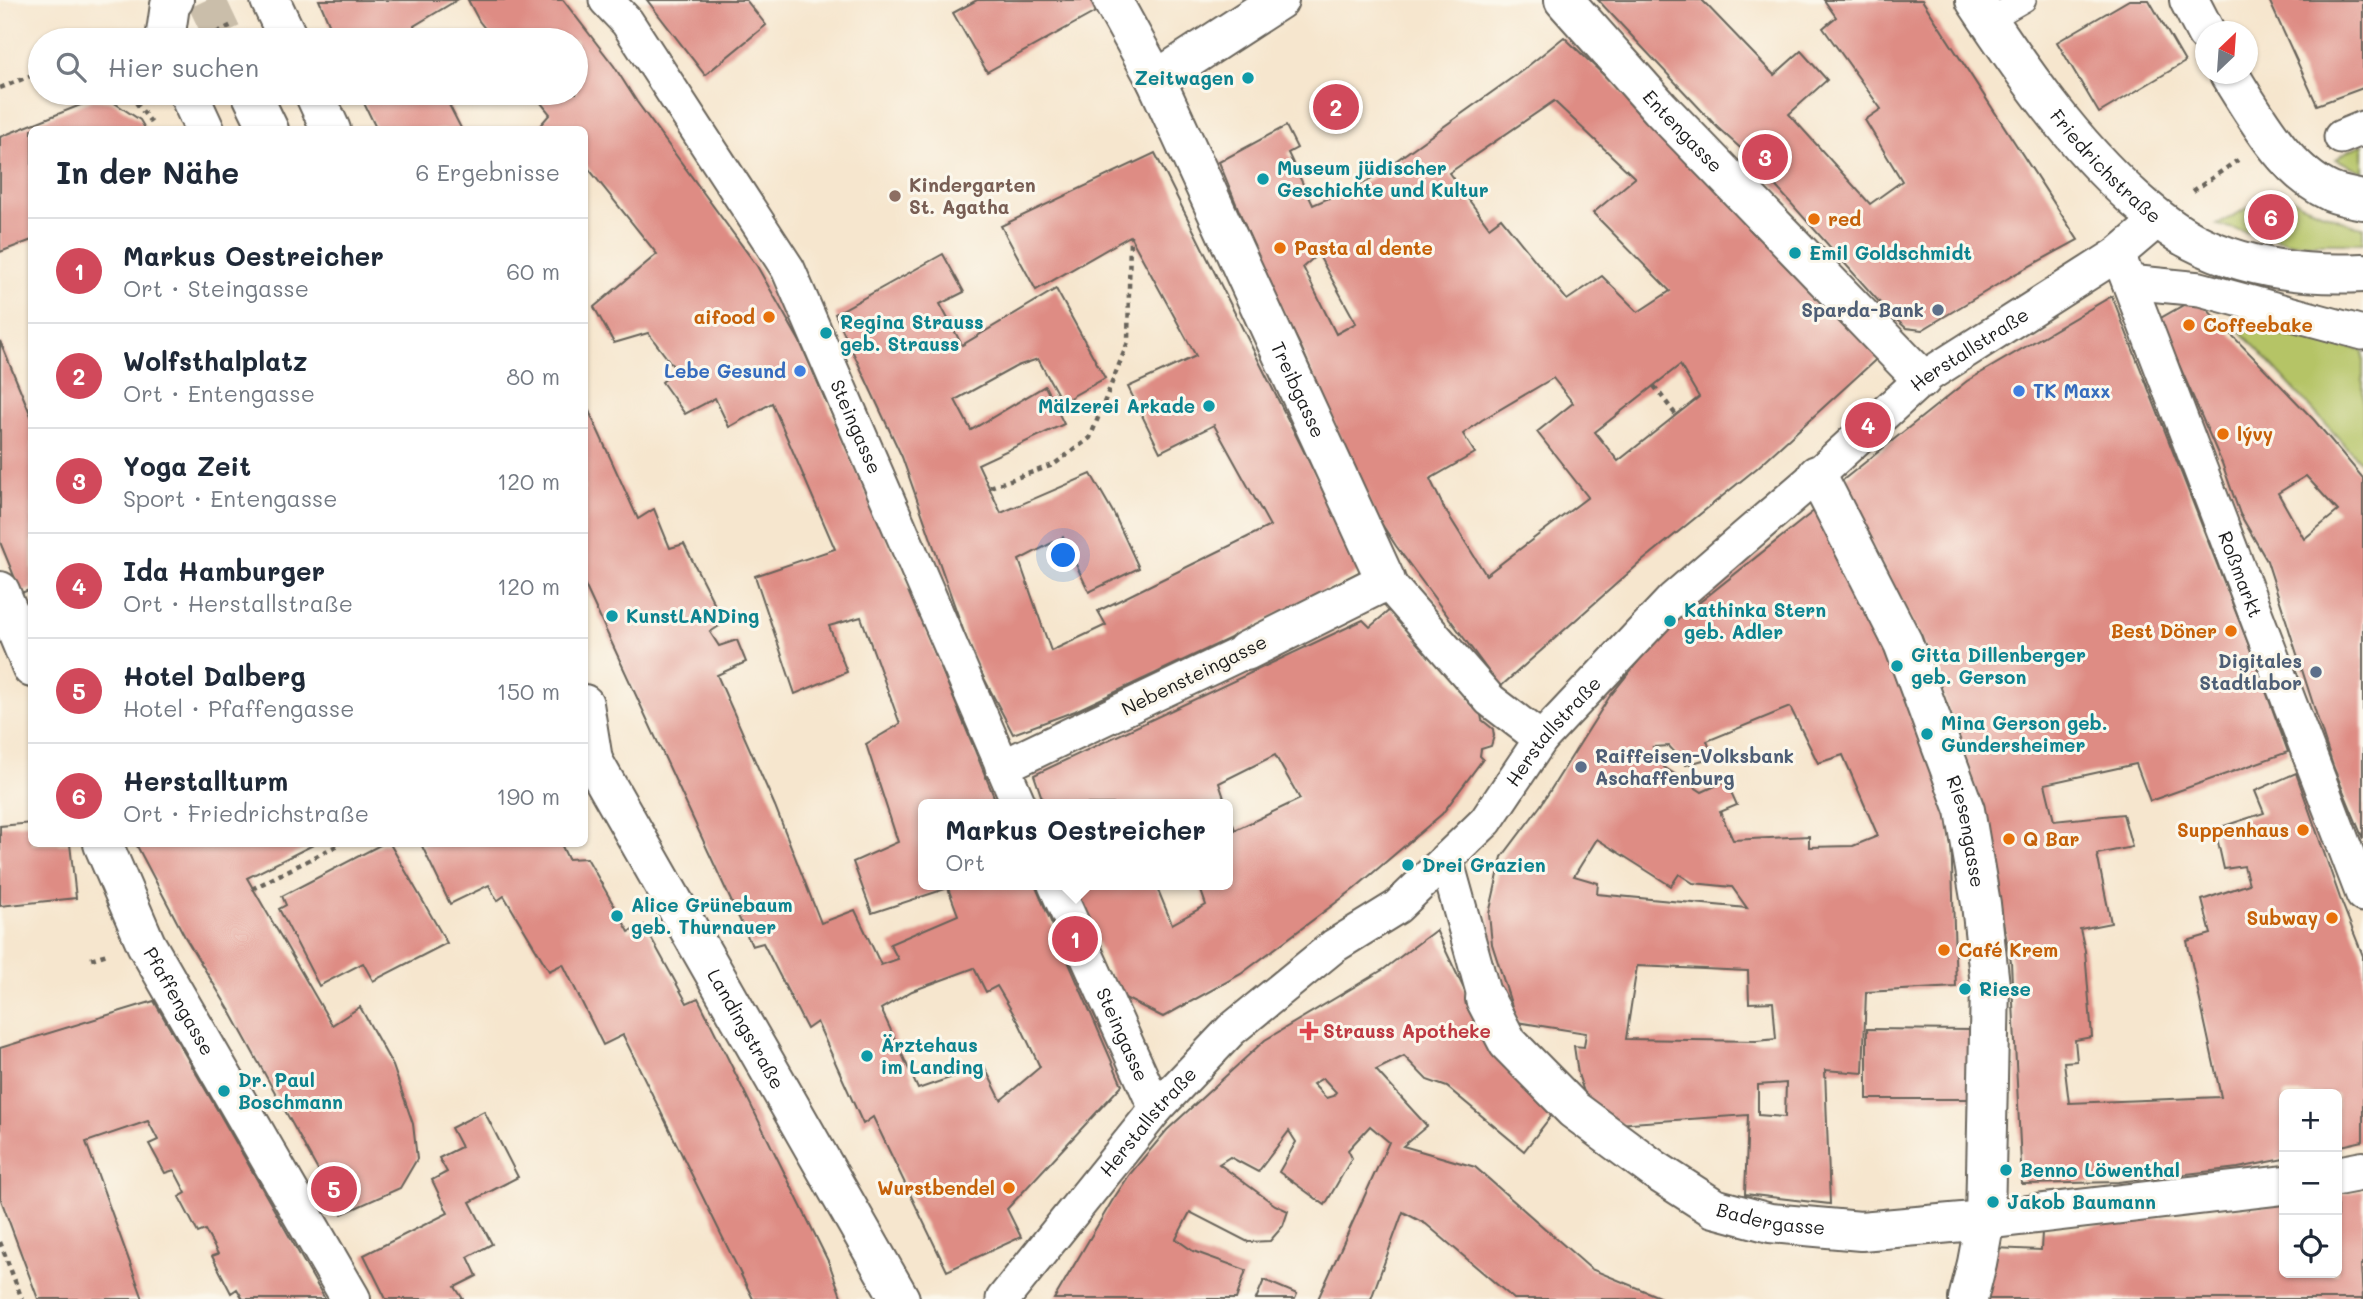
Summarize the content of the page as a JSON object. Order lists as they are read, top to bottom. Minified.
{"streets":{"street":["Entengasse","Friedrichstraße","Herstallstraße","Treibgasse","Steingasse","Roßmarkt","Nebensteingasse","Riesengasse","Pfaffengasse","Landingstraße","Badergasse"]},"crossings":[["Entengasse","Herstallstraße"],["Friedrichstraße","Herstallstraße"],["Herstallstraße","Treibgasse"],["Herstallstraße","Steingasse"],["Herstallstraße","Roßmarkt"],["Herstallstraße","Riesengasse"],["Herstallstraße","Badergasse"],["Treibgasse","Nebensteingasse"],["Steingasse","Nebensteingasse"],["Riesengasse","Badergasse"]],"places":{"other":["Zeitwagen","Museum jüdischer Geschichte und Kultur","Kindergarten St. Agatha","red","Pasta al dente","Emil Goldschmidt","Sparda-Bank","aifood","Coffeebake","Regina Strauss geb. Strauss","Lebe Gesund","TK Maxx","Mälzerei Arkade","lývy","KunstLANDing","Kathinka Stern geb. Adler","Best Döner","Gitta Dillenberger geb. Gerson","Digitales Stadtlabor","Mina Gerson geb. Gundersheimer","Raiffeisen-Volksbank Aschaffenburg","Suppenhaus","Q Bar","Drei Grazien","Alice Grünebaum geb. Thurnauer","Subway","Café Krem","Riese","Ärztehaus im Landing","Dr. Paul Boschmann","Benno Löwenthal","Wurstbendel","Jakob Baumann"],"health":["Strauss Apotheke"]},"north":"top right","page":{"search":"Hier suchen","pins":["2","3","6","4","1","5"],"heading":["In der Nähe","6 Ergebnisse"],"list":[{"mark":"1","name":"Markus Oestreicher","note":"Ort · Steingasse","value":"60 m"},{"mark":"2","name":"Wolfsthalplatz","note":"Ort · Entengasse","value":"80 m"},{"mark":"3","name":"Yoga Zeit","note":"Sport · Entengasse","value":"120 m"},{"mark":"4","name":"Ida Hamburger","note":"Ort · Herstallstraße","value":"120 m"},{"mark":"5","name":"Hotel Dalberg","note":"Hotel · Pfaffengasse","value":"150 m"},{"mark":"6","name":"Herstallturm","note":"Ort · Friedrichstraße","value":"190 m"}],"popup":["Markus Oestreicher","Ort"],"map_buttons":["+","−"]}}
